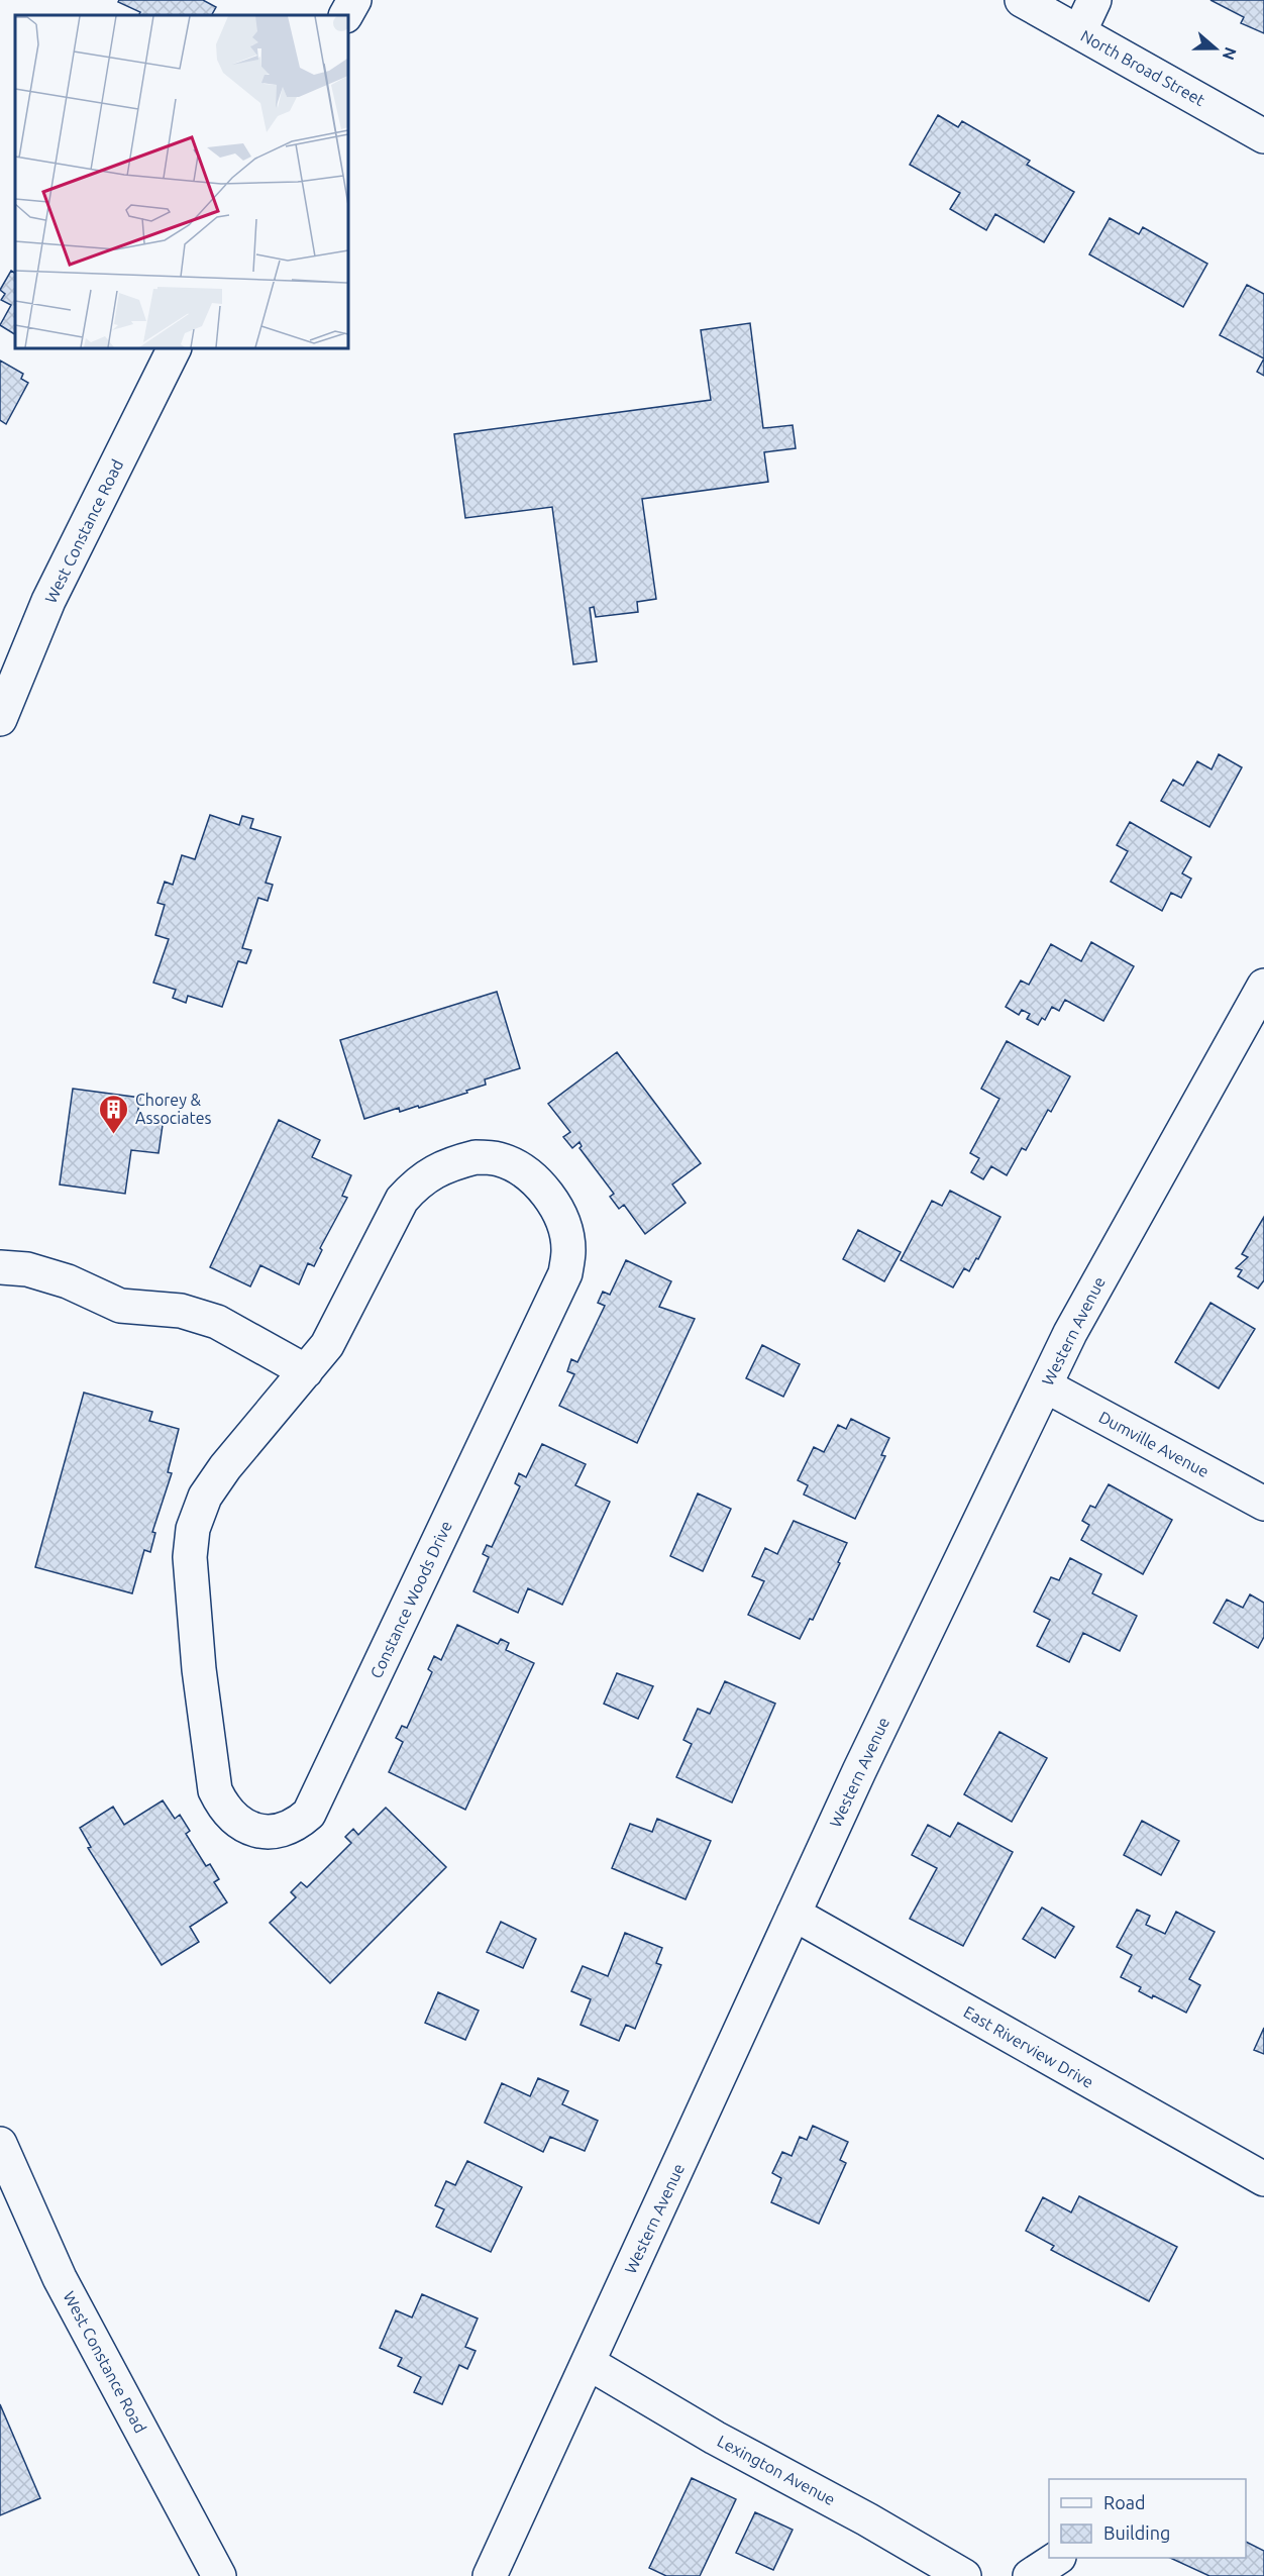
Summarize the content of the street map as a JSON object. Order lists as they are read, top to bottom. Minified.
{"streets":{"street":["North Broad Street","West Constance Road","Western Avenue","Dumville Avenue","Constance Woods Drive","East Riverview Drive","Lexington Avenue"]},"crossings":[["Western Avenue","Dumville Avenue"],["Western Avenue","East Riverview Drive"],["Western Avenue","Lexington Avenue"]],"places":{"building":["Chorey & Associates"]},"legend":["Road","Building"],"north":"right"}
